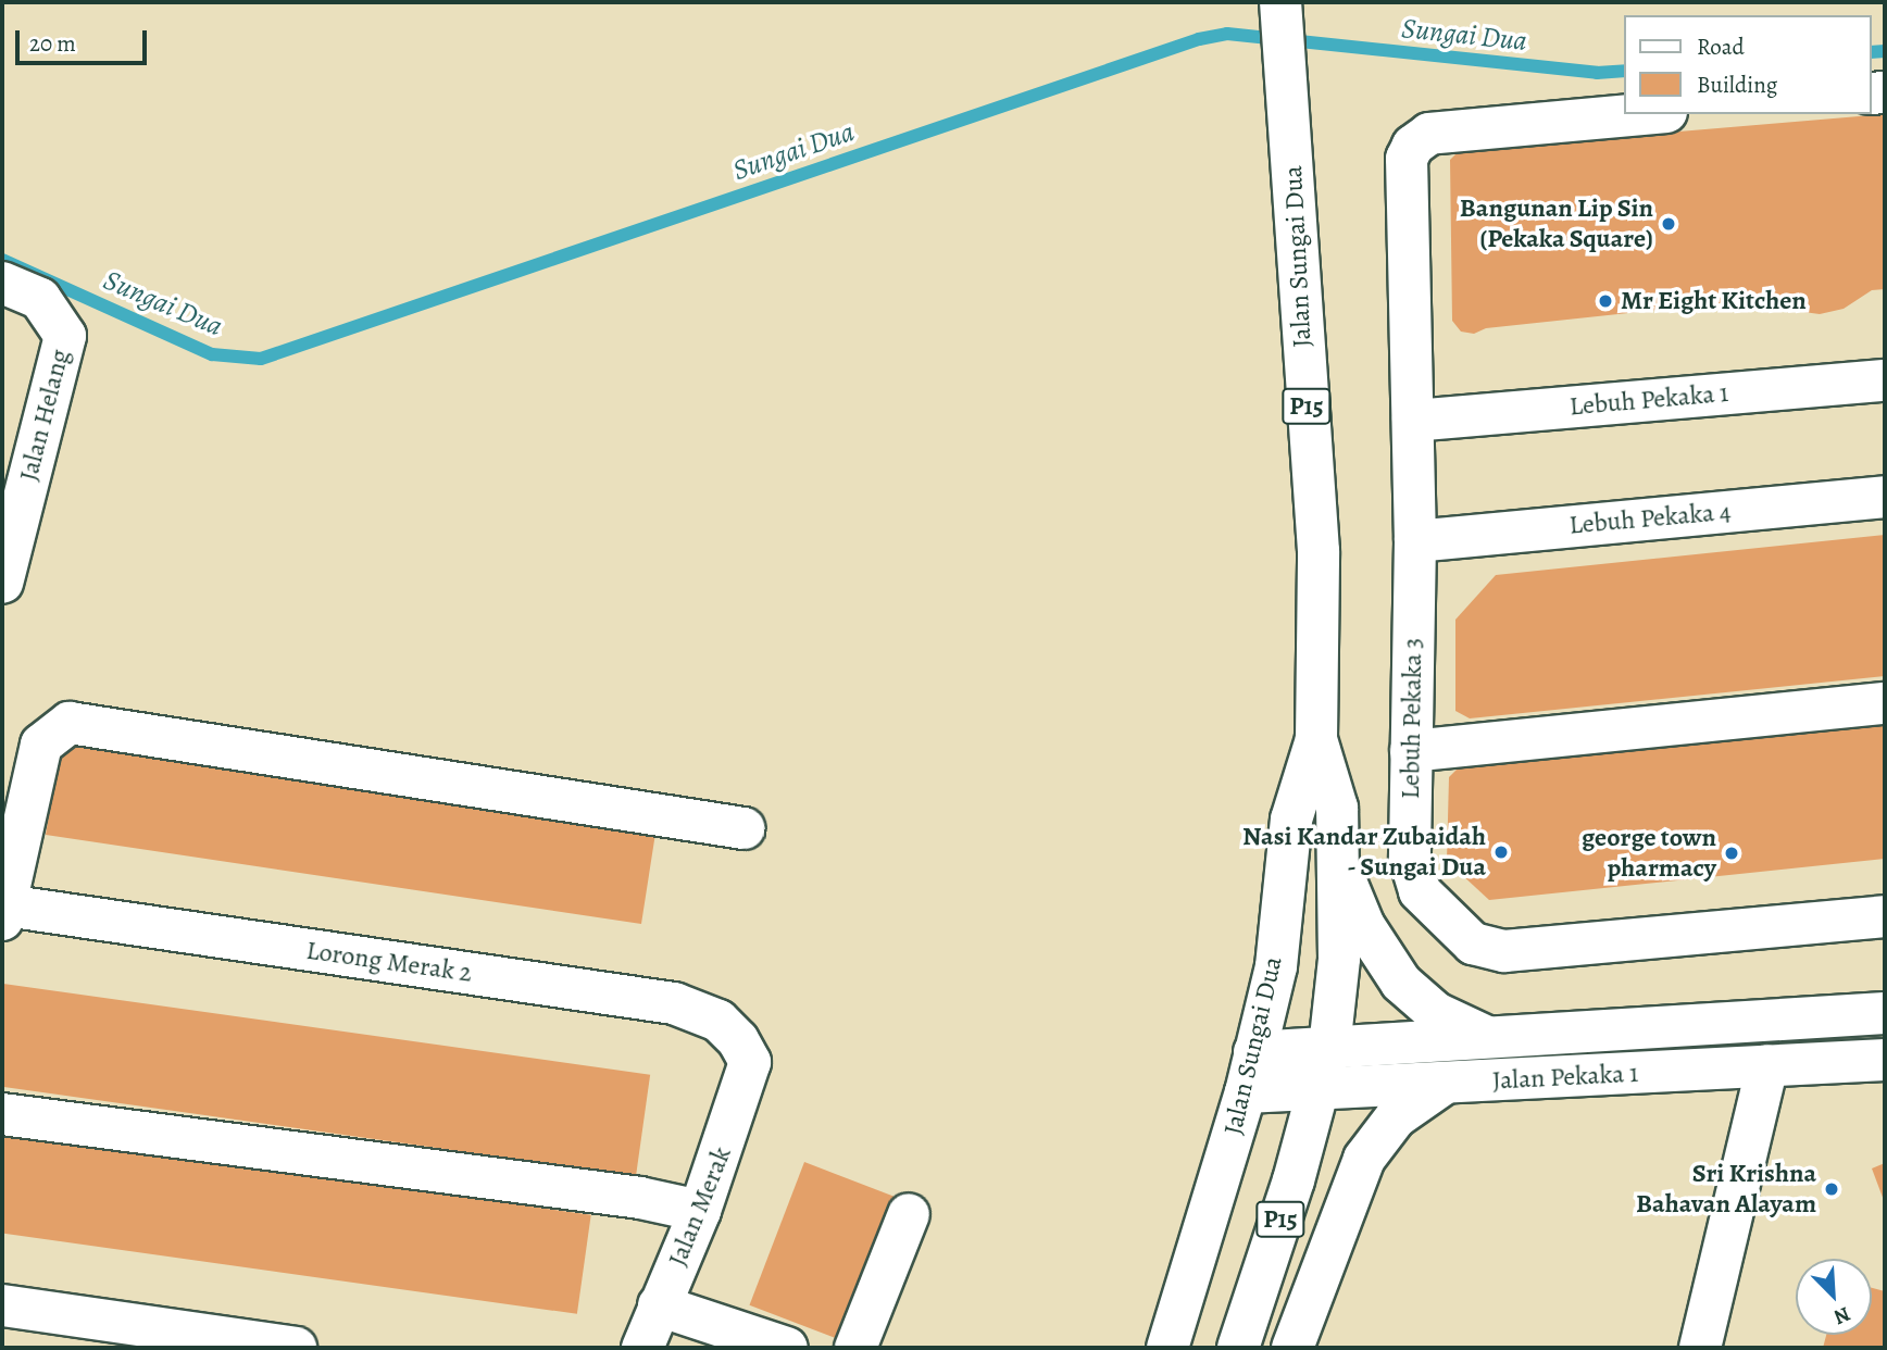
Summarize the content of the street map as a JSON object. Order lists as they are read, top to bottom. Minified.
{"streets":{"main road":["Jalan Sungai Dua","Lebuh Pekaka 1","P15","Jalan Helang","Lebuh Pekaka 4","Lebuh Pekaka 3","Lorong Merak 2","Jalan Pekaka 1","Jalan Merak"]},"crossings":[["Jalan Sungai Dua","Jalan Pekaka 1"],["Lebuh Pekaka 1","Lebuh Pekaka 3"],["Lebuh Pekaka 4","Lebuh Pekaka 3"],["Lorong Merak 2","Jalan Merak"]],"water":["Sungai Dua"],"places":["Bangunan Lip Sin (Pekaka Square)","Mr Eight Kitchen","Nasi Kandar Zubaidah - Sungai Dua","george town pharmacy","Sri Krishna Bahavan Alayam"],"legend":["Road","Building"],"scale_bar":"20 m","north":"bottom right"}
